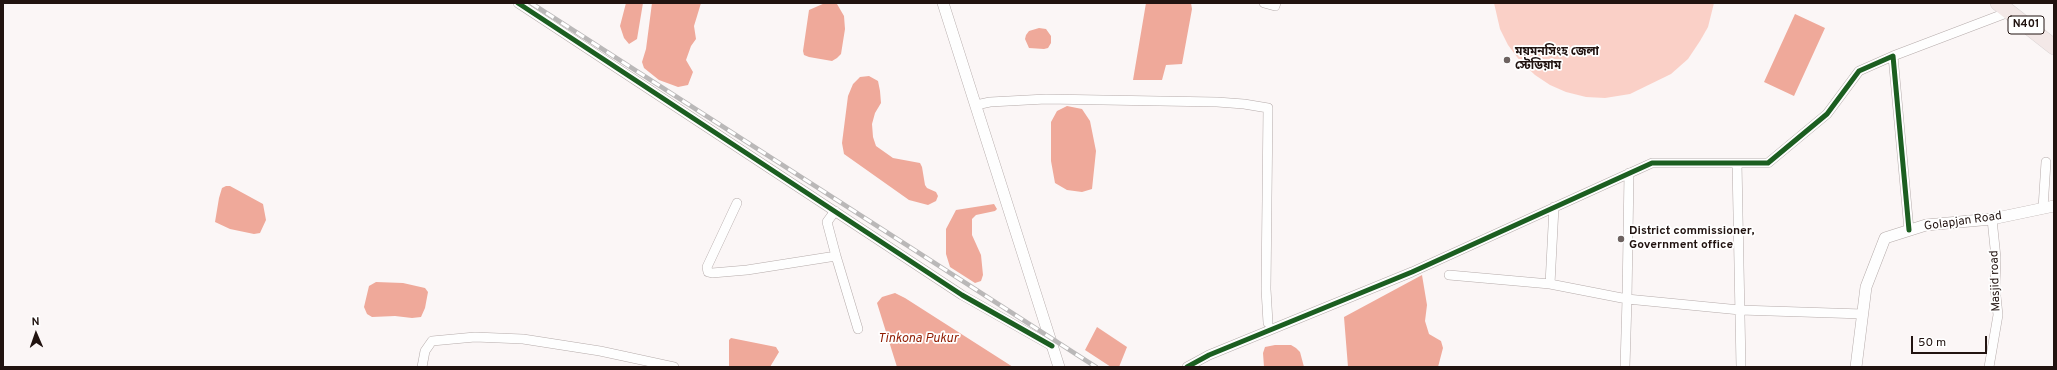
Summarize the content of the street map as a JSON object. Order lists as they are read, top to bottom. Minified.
{"streets":{"highway":["N401"],"street":["Golapjan Road","Masjid road"]},"crossings":[["Golapjan Road","Masjid road"]],"water":["Tinkona Pukur"],"places":["ময়মনসিংহ জেলা স্টেডিয়াম","District commissioner, Government office"],"scale_bar":"50 m","north":"top"}
